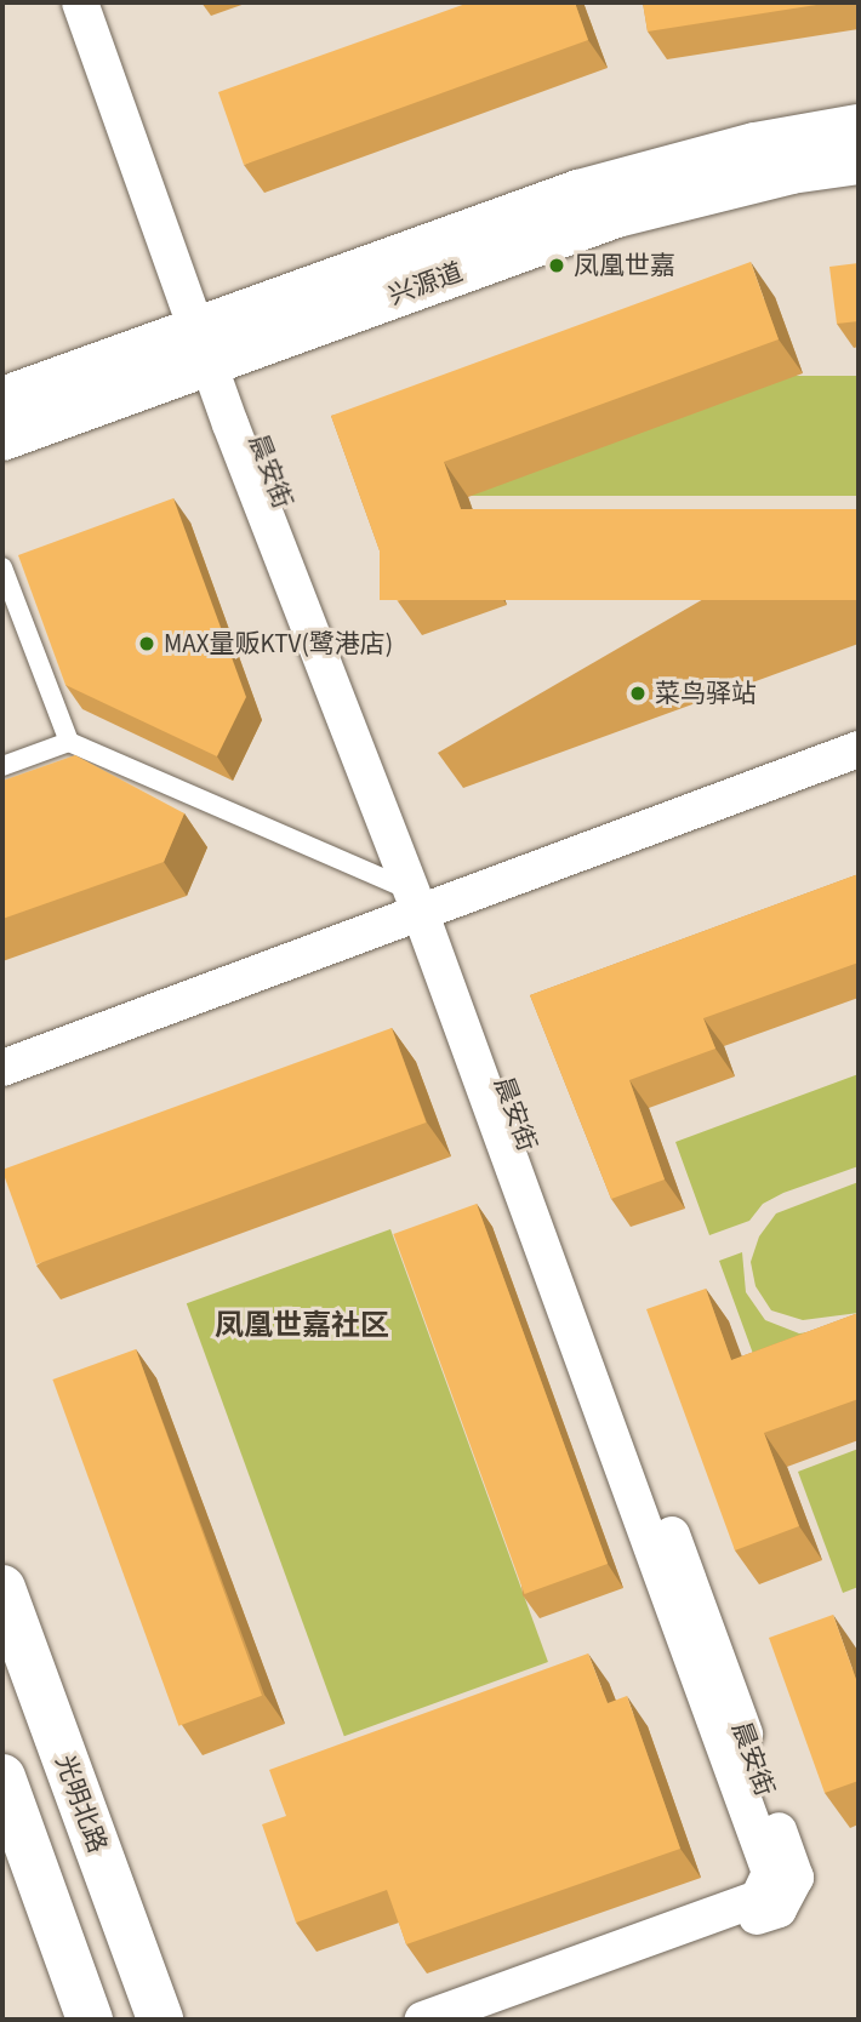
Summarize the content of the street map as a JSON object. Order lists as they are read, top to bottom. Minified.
{"streets":{"main road":["兴源道","光明北路"],"street":["晨安街"]},"crossings":[["兴源道","晨安街"]],"districts":["凤凰世嘉社区"],"places":["凤凰世嘉","MAX量贩KTV(鹭港店)","菜鸟驿站"]}
